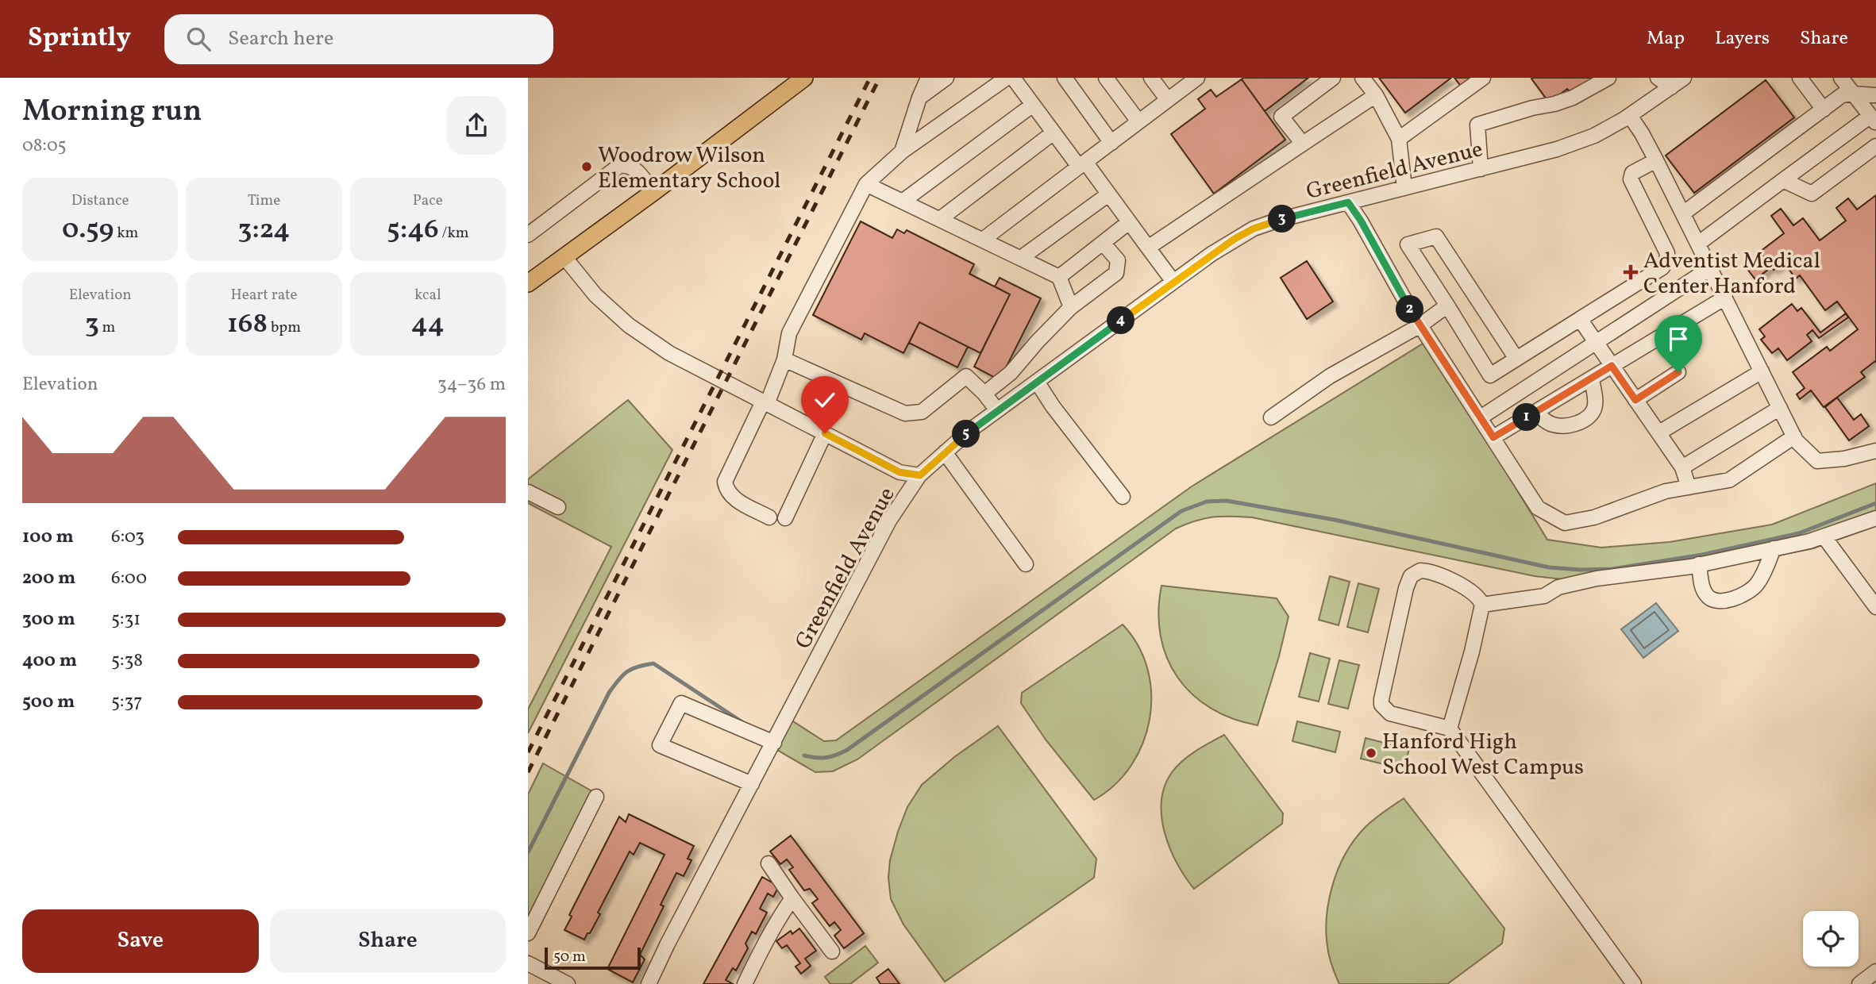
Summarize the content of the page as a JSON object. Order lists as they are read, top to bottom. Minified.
{"streets":{"street":["Greenfield Avenue"]},"places":{"other":["Woodrow Wilson Elementary School","Hanford High School West Campus"],"health":["Adventist Medical Center Hanford"]},"scale_bar":"50 m","page":{"header":"Sprintly","search":"Search here","nav":["Map","Layers","Share"],"heading":["Morning run","08:05"],"stats":[["Distance","0.59 km"],["Time","3:24"],["Pace","5:46 /km"],["Elevation","3 m"],["Heart rate","168 bpm"],["kcal","44"]],"pins":["3","2","4","1","5"],"chart":["Elevation","34–36 m"],"list":[{"name":"100 m","note":"6:03"},{"name":"200 m","note":"6:00"},{"name":"300 m","note":"5:31"},{"name":"400 m","note":"5:38"},{"name":"500 m","note":"5:37"}],"buttons":["Save","Share"],"scale":"50 m"}}
